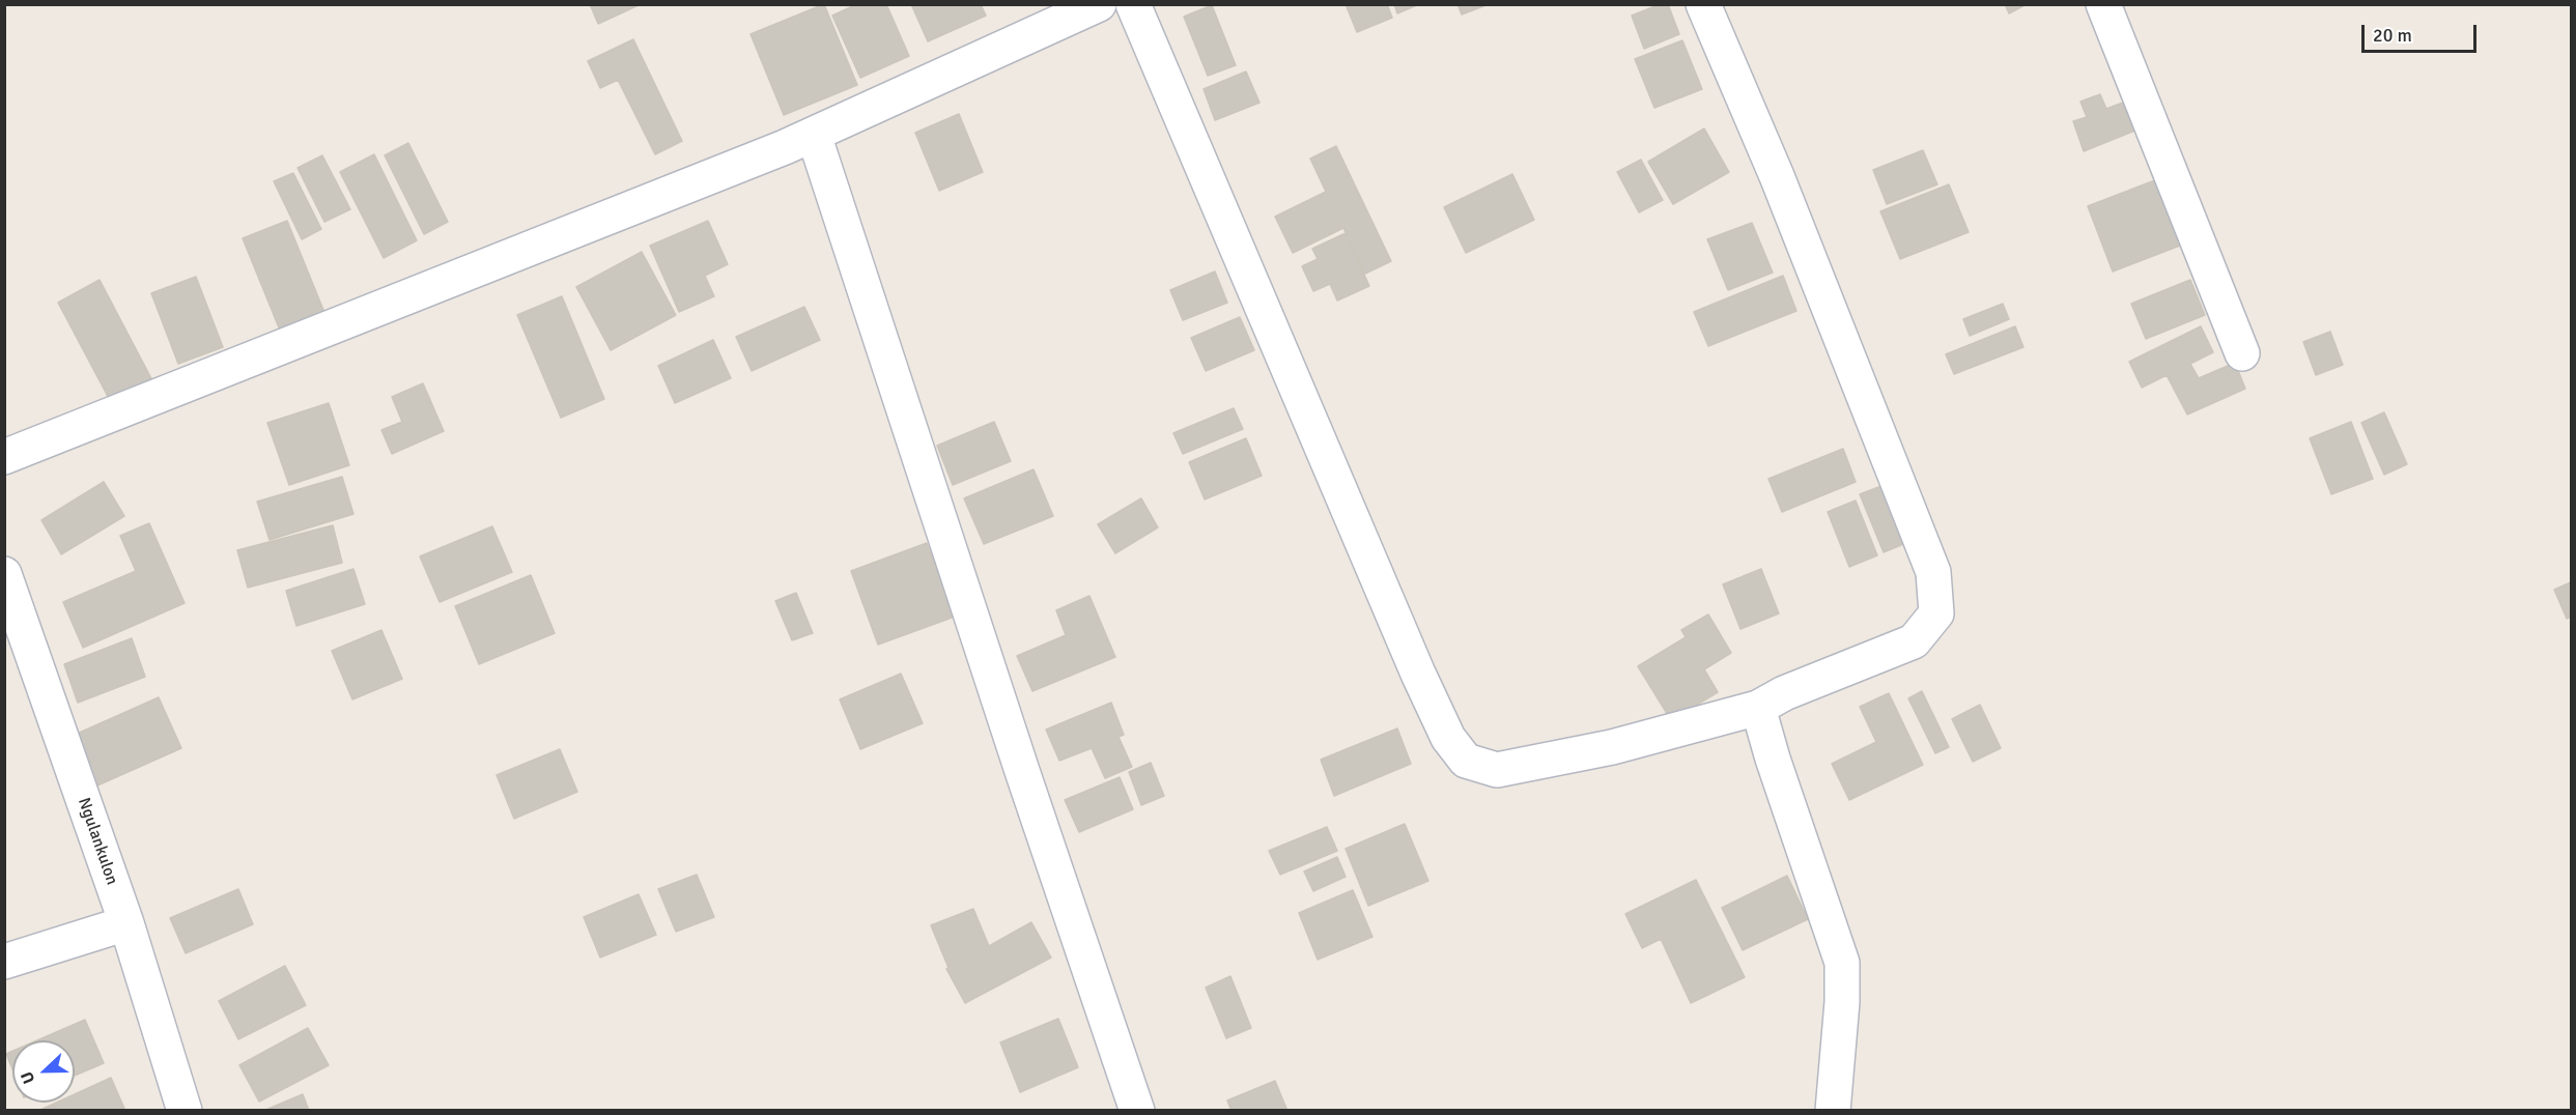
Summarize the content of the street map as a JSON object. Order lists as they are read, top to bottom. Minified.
{"streets":{"street":["Ngulankulon"]},"scale_bar":"20 m","north":"left"}
